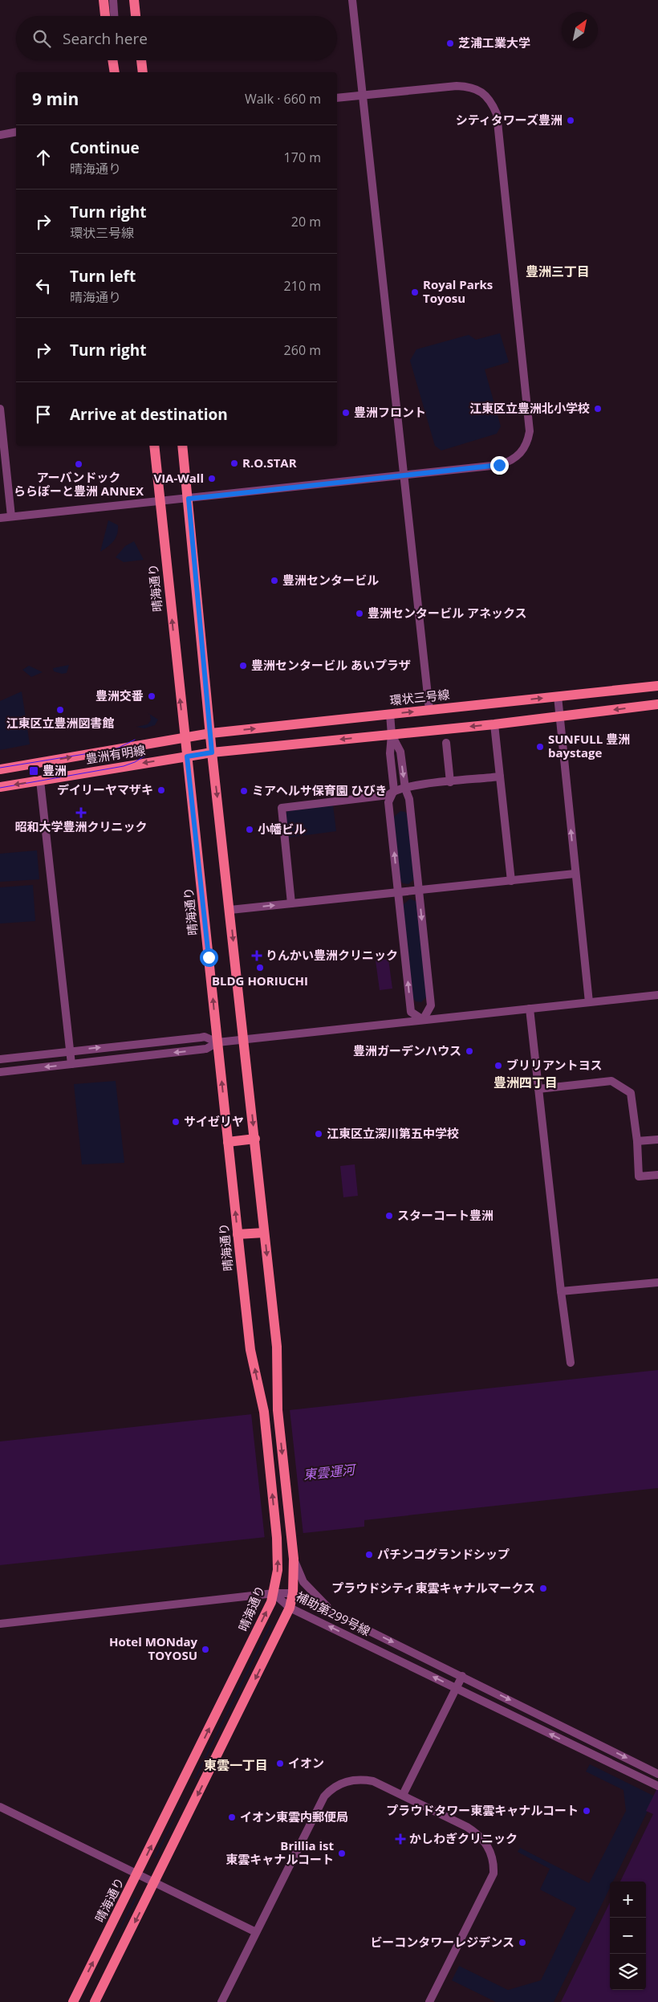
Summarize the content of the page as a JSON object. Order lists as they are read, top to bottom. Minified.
{"streets":{"main road":["晴海通り","環状三号線","豊洲有明線"],"street":["補助第299号線"]},"crossings":[["晴海通り","環状三号線"],["晴海通り","豊洲有明線"],["晴海通り","補助第299号線"],["環状三号線","豊洲有明線"]],"districts":["豊洲三丁目","豊洲四丁目","東雲一丁目"],"water":["東雲運河"],"places":{"other":["芝浦工業大学","シティタワーズ豊洲","Royal Parks Toyosu","江東区立豊洲北小学校","豊洲フロント","R.O.STAR","アーバンドック ららぽーと豊洲 ANNEX","VIA-Wall","豊洲センタービル","豊洲センタービル アネックス","豊洲センタービル あいプラザ","豊洲交番","江東区立豊洲図書館","SUNFULL 豊洲 baystage","デイリーヤマザキ","ミアヘルサ保育園 ひびき","小幡ビル","BLDG HORIUCHI","豊洲ガーデンハウス","ブリリアントヨス","サイゼリヤ","江東区立深川第五中学校","スターコート豊洲","パチンコグランドシップ","プラウドシティ東雲キャナルマークス","Hotel MONday TOYOSU","イオン","プラウドタワー東雲キャナルコート","イオン東雲内郵便局","Brillia ist 東雲キャナルコート","ビーコンタワーレジデンス"],"transit":["豊洲"],"health":["昭和大学豊洲クリニック","りんかい豊洲クリニック","かしわぎクリニック"]},"north":"top right","page":{"search":"Search here","heading":["9 min","Walk · 660 m"],"list":[["Continue","晴海通り","170 m"],["Turn right","環状三号線","20 m"],["Turn left","晴海通り","210 m"],["Turn right","260 m"],"Arrive at destination"],"map_buttons":["+","−"]}}
